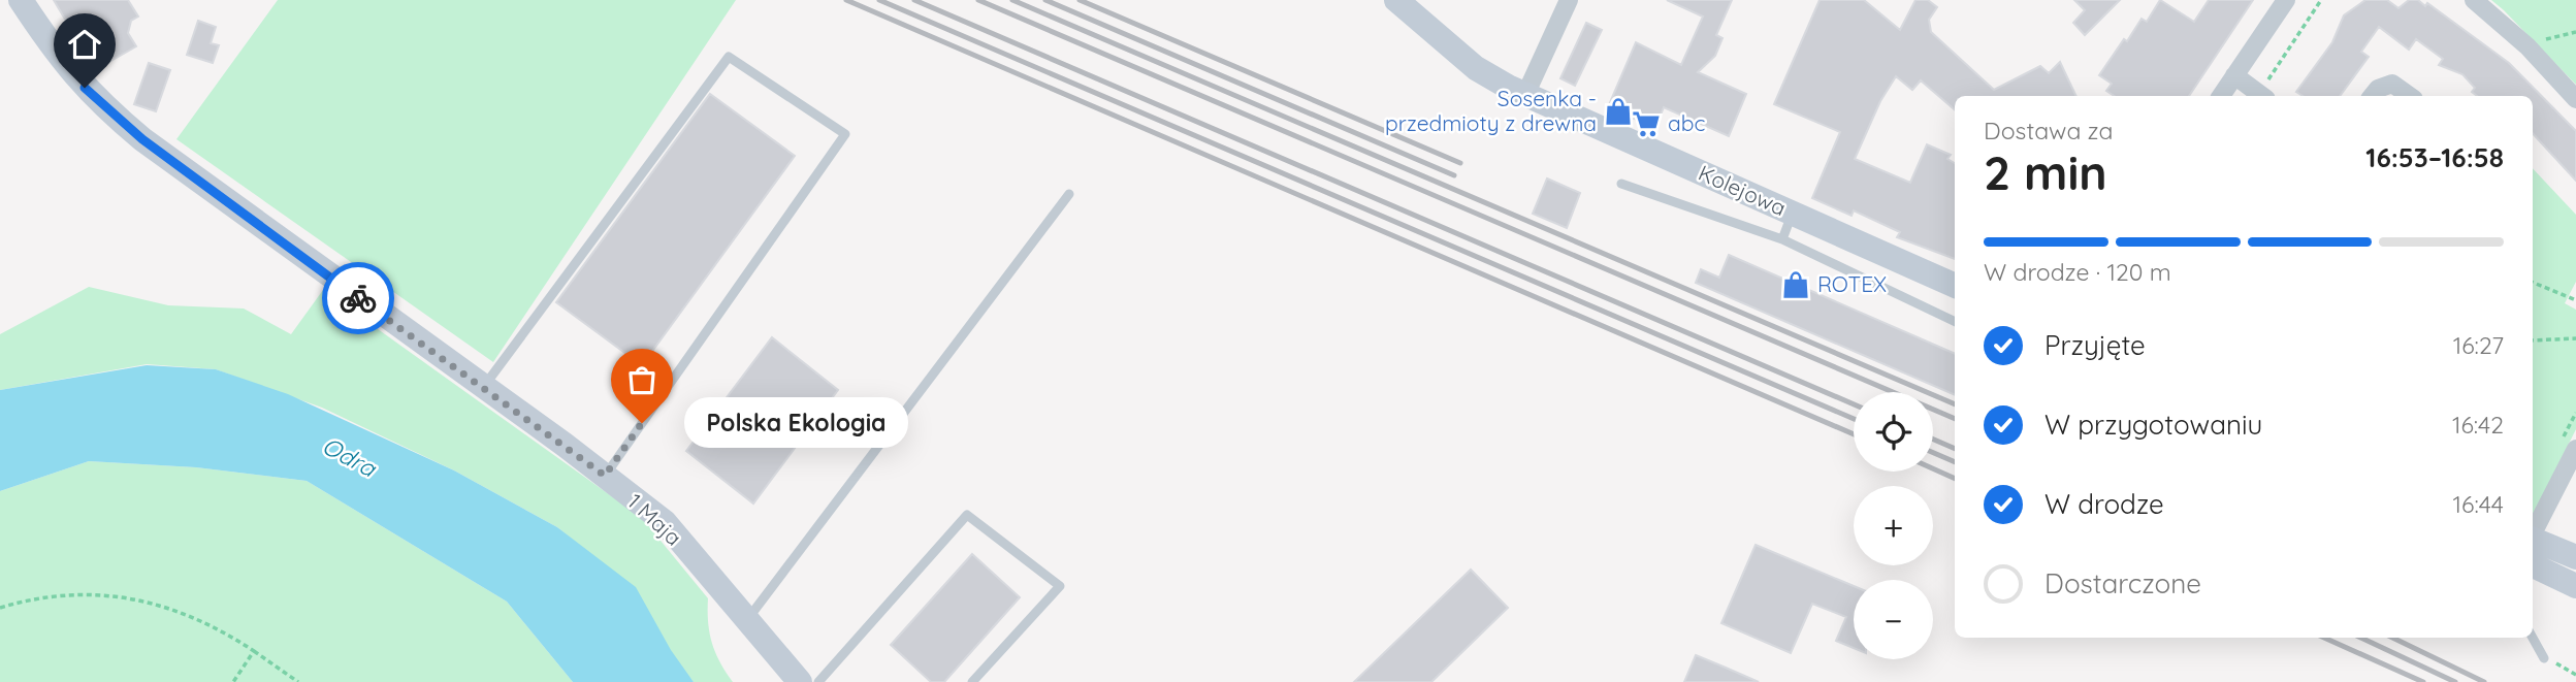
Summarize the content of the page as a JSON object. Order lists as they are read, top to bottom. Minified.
{"streets":{"street":["Kolejowa","1 Maja"]},"water":["Odra"],"places":{"shop":["Sosenka - przedmioty z drewna","ROTEX"],"supermarket":["abc"],"other":["Polska Ekologia"]},"page":{"heading":["2 min","Dostawa za","16:53–16:58"],"bar":"W drodze · 120 m","list":[["Przyjęte","16:27"],["W przygotowaniu","16:42"],["W drodze","16:44"],"Dostarczone"],"map_buttons":["+","−"],"bubble":"Polska Ekologia"}}
